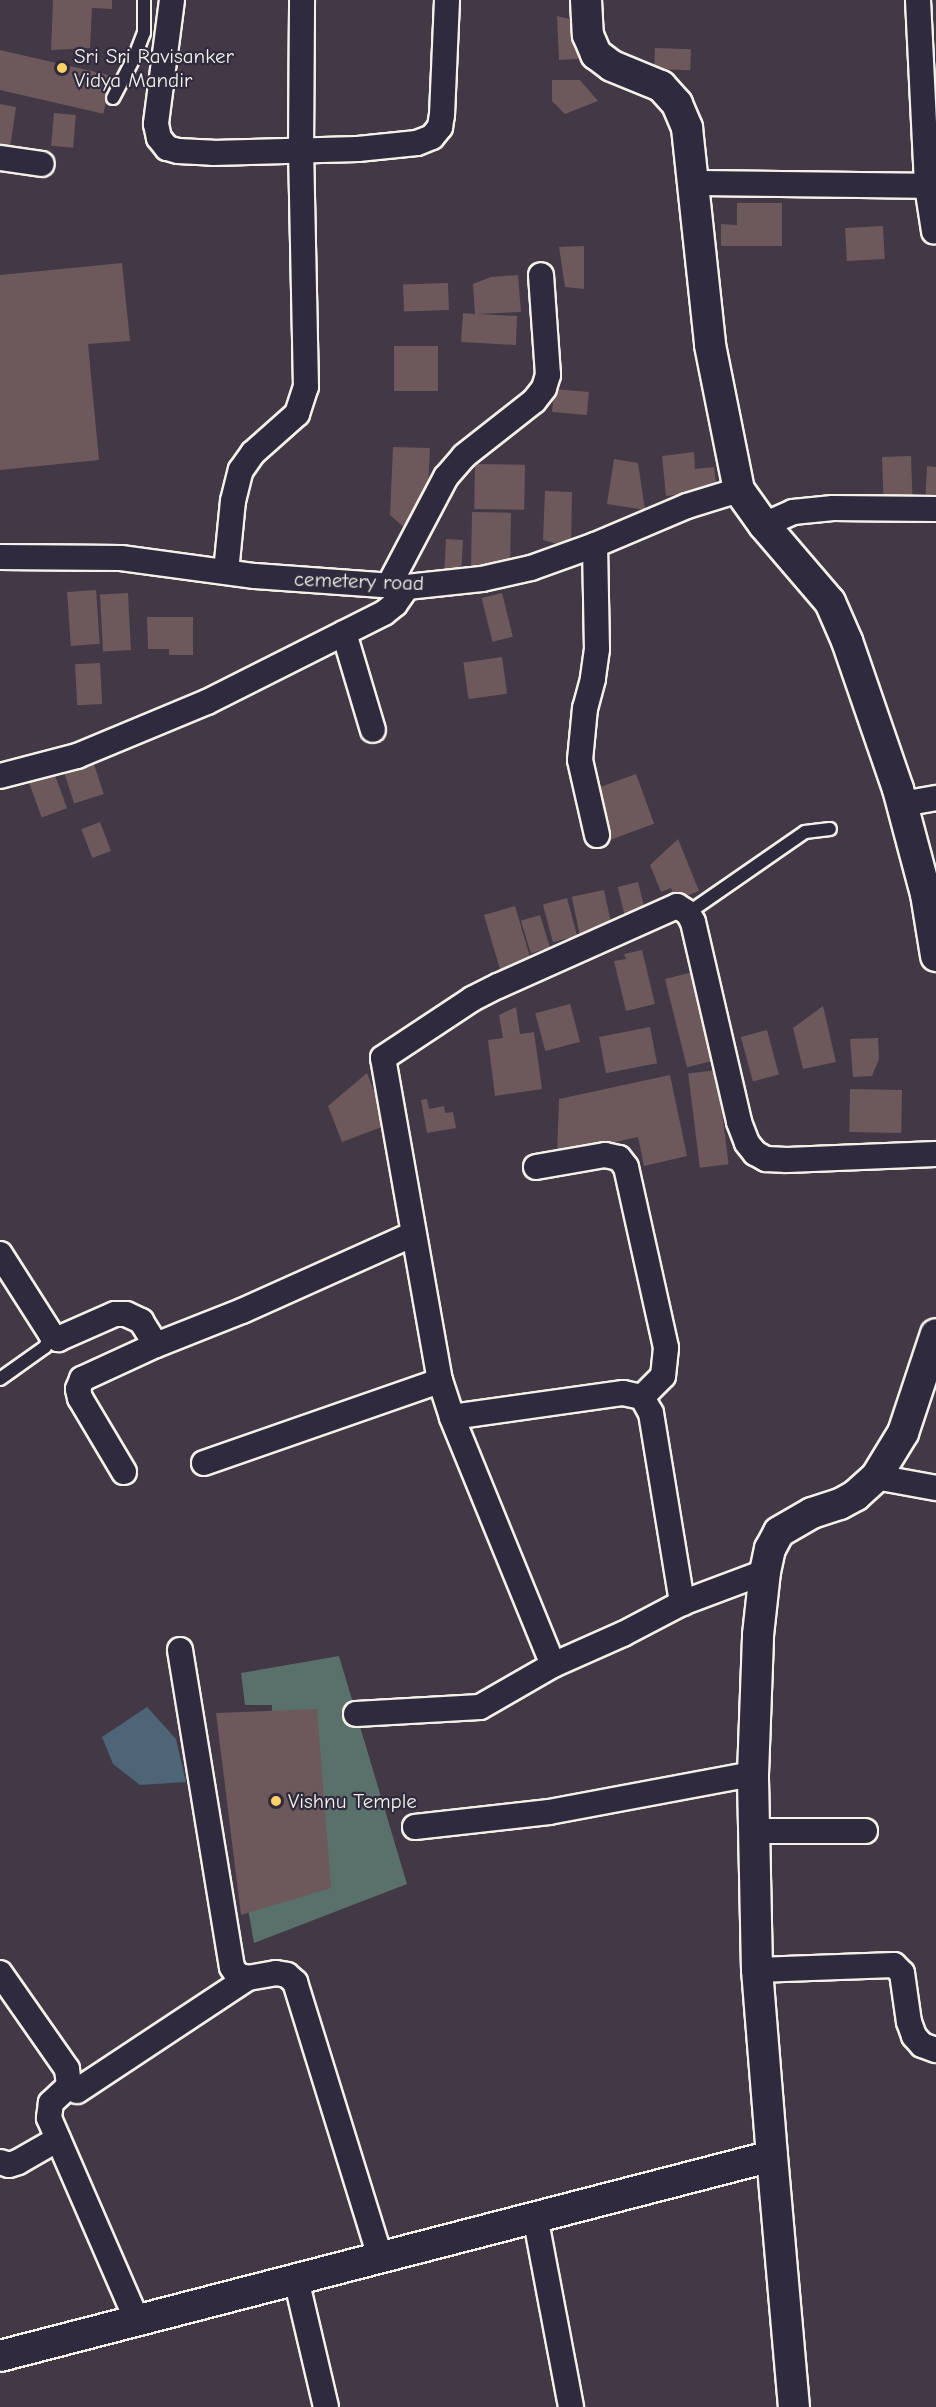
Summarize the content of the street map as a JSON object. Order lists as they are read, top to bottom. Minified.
{"streets":{"street":["cemetery road"]},"places":["Sri Sri Ravisanker Vidya Mandir","Vishnu Temple"]}
